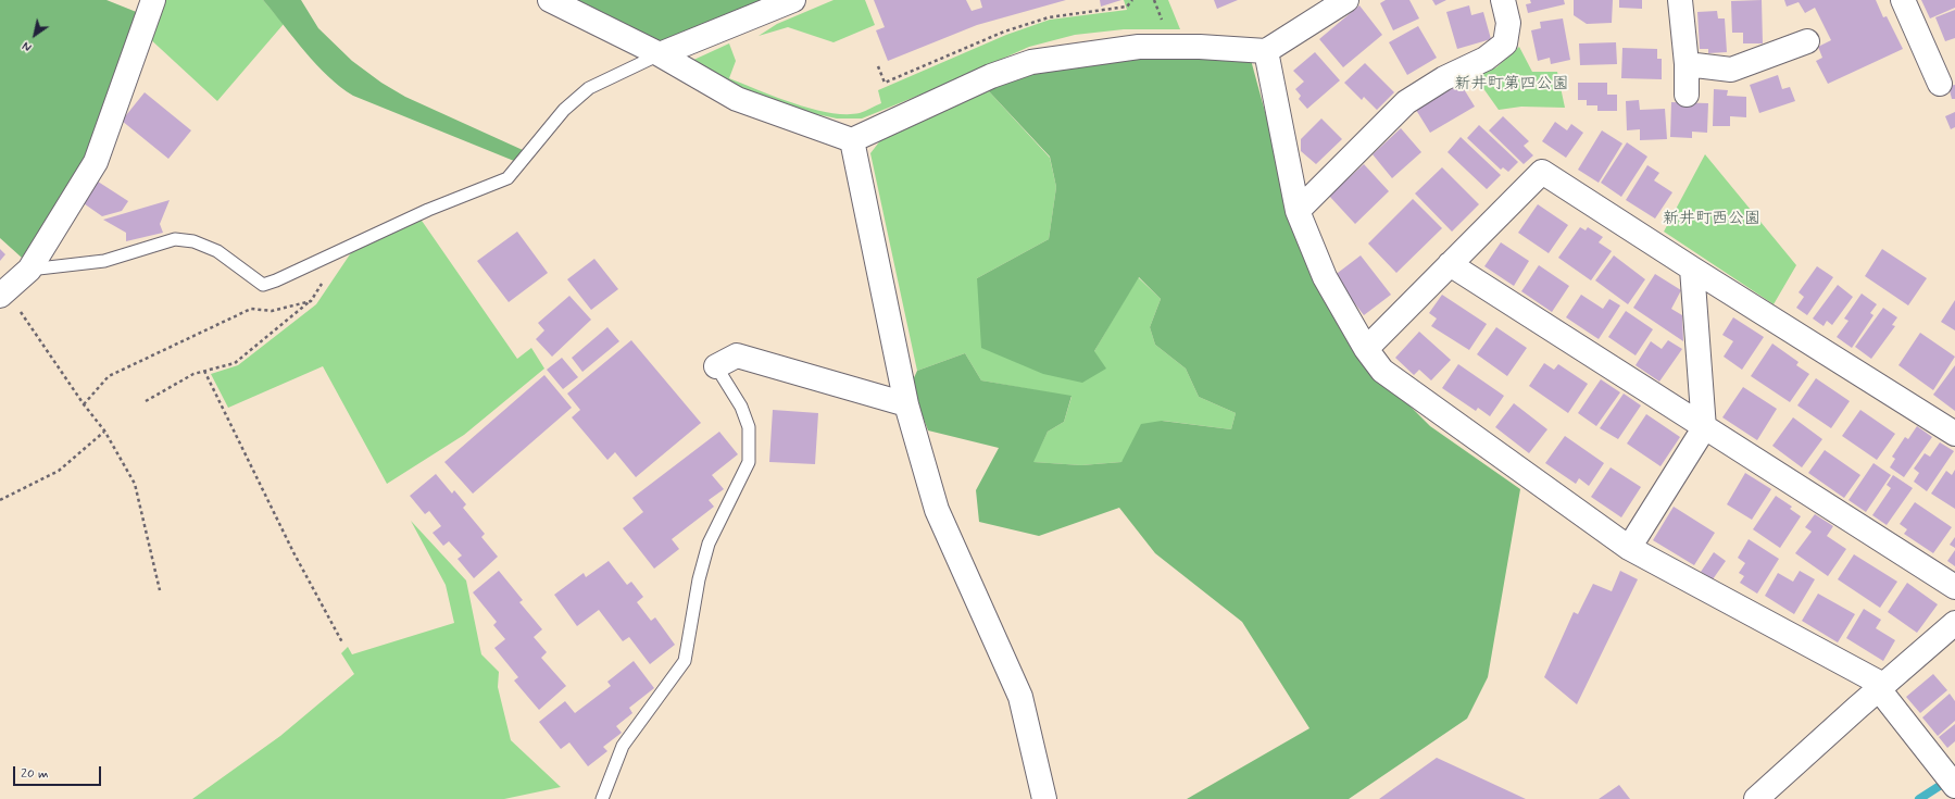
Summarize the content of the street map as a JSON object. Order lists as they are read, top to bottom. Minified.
{"parks":["新井町第四公園","新井町西公園"],"scale_bar":"20 m","north":"bottom left"}
